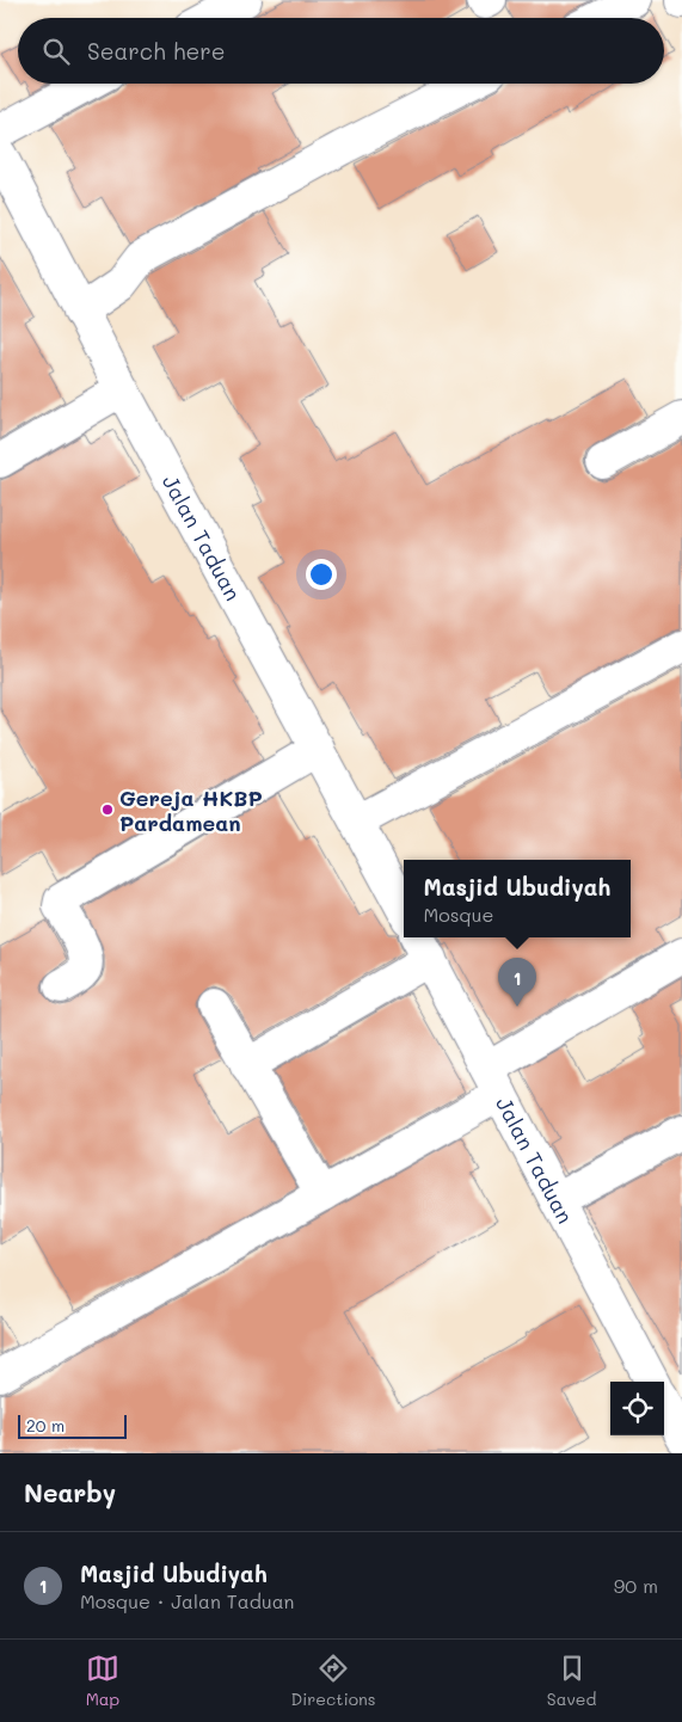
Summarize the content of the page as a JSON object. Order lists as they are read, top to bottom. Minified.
{"streets":{"street":["Jalan Taduan"]},"places":["Gereja HKBP Pardamean"],"scale_bar":"20 m","page":{"search":"Search here","popup":["Masjid Ubudiyah","Mosque"],"pins":"1","scale":"20 m","heading":"Nearby","list":[{"mark":"1","name":"Masjid Ubudiyah","note":"Mosque · Jalan Taduan","value":"90 m"}],"nav":["Map","Directions","Saved"]}}
